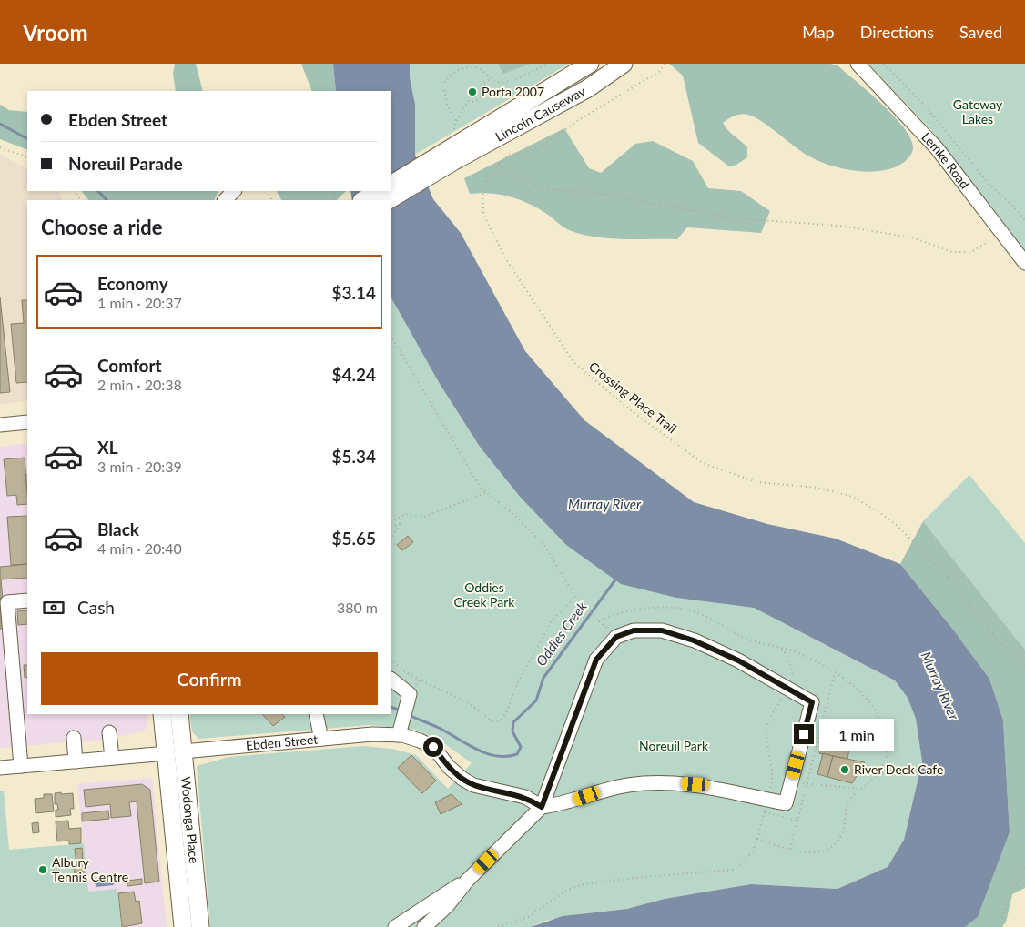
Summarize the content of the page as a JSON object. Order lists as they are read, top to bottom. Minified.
{"streets":{"main road":["Lincoln Causeway","Wodonga Place"],"street":["Lemke Road","Ebden Street"],"path":["Crossing Place Trail"]},"crossings":[["Ebden Street","Wodonga Place"]],"water":["Murray River","Oddies Creek"],"parks":["Gateway Lakes","Oddies Creek Park","Noreuil Park"],"places":["Porta 2007","River Deck Cafe","Albury Tennis Centre"],"page":{"header":"Vroom","nav":["Map","Directions","Saved"],"banner":["Ebden Street","Noreuil Parade"],"heading":"Choose a ride","list":[{"name":"Economy","note":"1 min · 20:37","value":"$3.14"},{"name":"Comfort","note":"2 min · 20:38","value":"$4.24"},{"name":"XL","note":"3 min · 20:39","value":"$5.34"},{"name":"Black","note":"4 min · 20:40","value":"$5.65"}],"pay":["Cash","380 m"],"buttons":"Confirm","bubble":"1 min"}}
